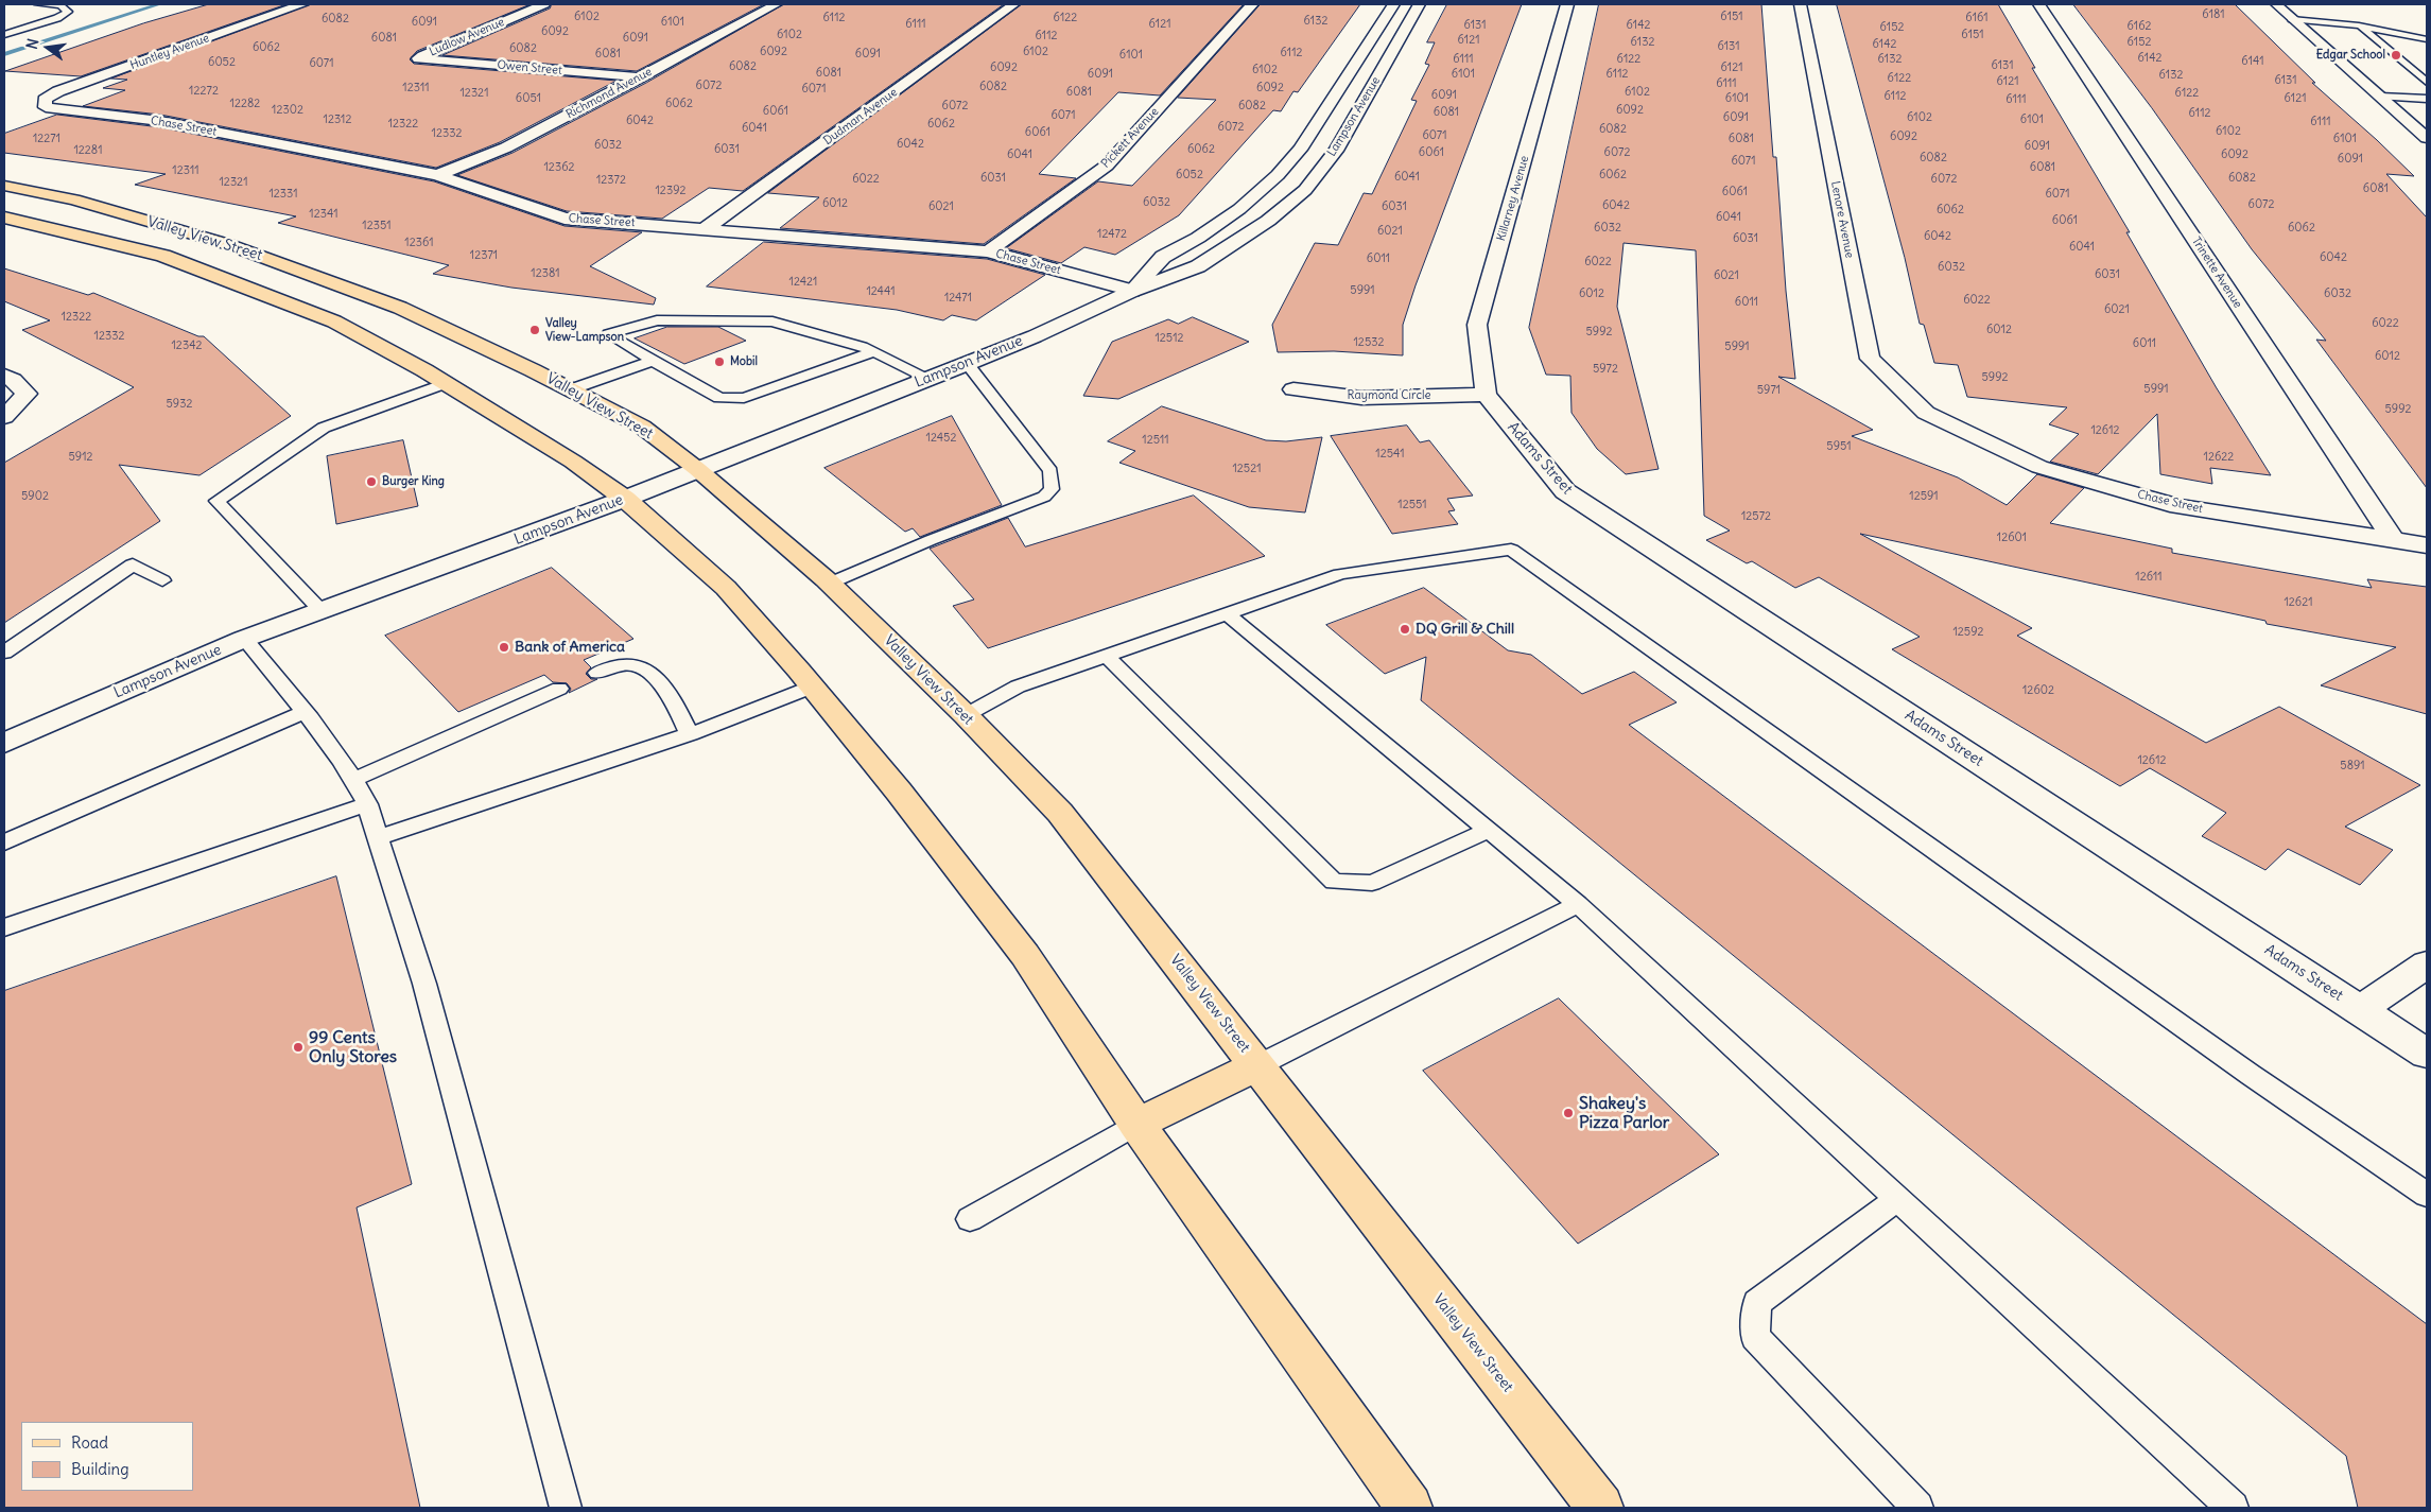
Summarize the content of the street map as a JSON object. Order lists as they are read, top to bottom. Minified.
{"streets":{"main road":["Valley View Street"],"street":["Ludlow Avenue","Huntley Avenue","Owen Street","Richmond Avenue","Dudman Avenue","Lampson Avenue","Chase Street","Pickett Avenue","Killarney Avenue","Lenore Avenue","Trinette Avenue","Raymond Circle","Adams Street"]},"crossings":[["Ludlow Avenue","Owen Street"],["Huntley Avenue","Chase Street"],["Owen Street","Richmond Avenue"],["Richmond Avenue","Chase Street"],["Dudman Avenue","Chase Street"],["Lampson Avenue","Chase Street"],["Lampson Avenue","Valley View Street"],["Chase Street","Pickett Avenue"],["Chase Street","Lenore Avenue"],["Chase Street","Trinette Avenue"],["Killarney Avenue","Raymond Circle"],["Killarney Avenue","Adams Street"],["Raymond Circle","Adams Street"]],"places":["Edgar School","Valley View-Lampson","Mobil","Burger King","DQ Grill & Chill","Bank of America","99 Cents Only Stores","Shakey's Pizza Parlor"],"house_numbers":["6181","6102","6151","6112","6122","6161","6082","6132","6091","6101","6111","6121","6131","6142","6162","6152","6092","6102","6151","6112","6081","6091","6121","6132","6152","6142","6131","6062","6082","6092","6102","6112","6081","6091","6101","6142","6111","6122","6132","6141","6052","6071","6131","6082","6092","6121","6102","6081","6091","6101","6112","6132","6122","6131","6121","6111","6072","6082","12311","6092","6071","12272","6081","6102","12321","6122","6091","6112","6051","6101","6121","6111","12282","6062","6072","6082","12302","6092","6061","6081","6112","6071","6091","6102","12312","6101","6042","6111","12322","6062","6072","6041","6082","6102","6061","12332","6071","6092","12271","6081","6101","6042","6032","6091","6031","6062","12281","6061","6072","6041","6092","6082","6091","6071","12362","6081","12311","6052","6062","6041","6031","6082","6022","6072","12372","12321","6081","12392","6061","12331","6071","6032","6012","6072","6042","6021","6031","6062","12341","6041","6061","12351","6032","6062","6021","12472","6042","6031","12361","6041","12371","6042","6011","6022","6032","12381","6031","6021","12421","5991","12441","6012","6032","12471","6022","6011","6021","12322","6022","6012","5992","12332","12512","12532","6011","12342","5991","6012","5972","5992","5991","5971","5932","5992","12612","12452","12511","5951","12541","5912","12622","12521","5902","12591","12551","12572","12601","12611","12621","12592","12602","12612","5891"],"legend":["Road","Building"],"north":"left"}
